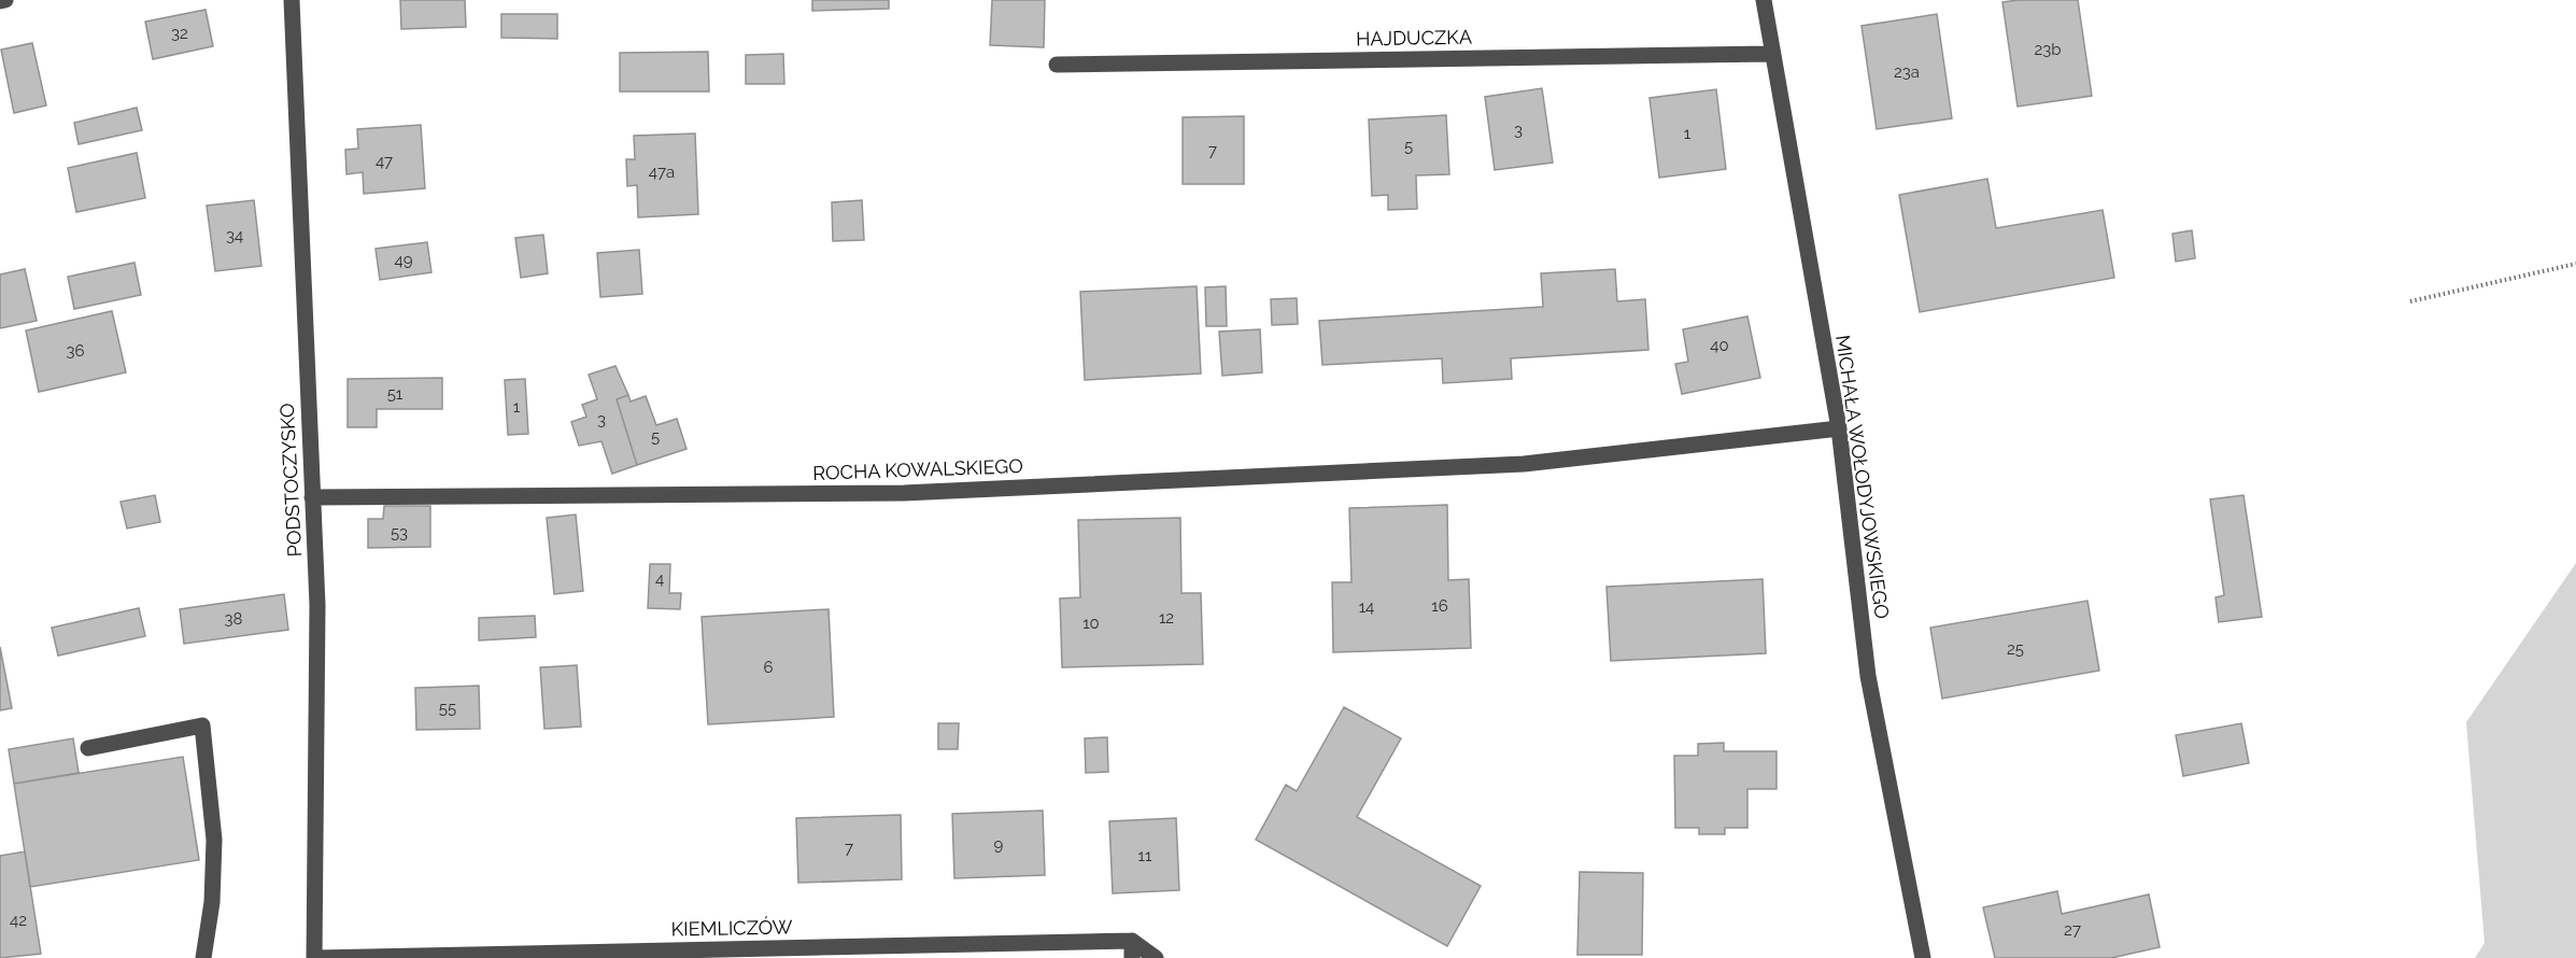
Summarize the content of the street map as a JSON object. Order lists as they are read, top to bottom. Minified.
{"streets":{"street":["HAJDUCZKA","ROCHA KOWALSKIEGO","MICHAŁA WOŁODYJOWSKIEGO","PODSTOCZYSKO","KIEMLICZÓW"]},"crossings":[["HAJDUCZKA","MICHAŁA WOŁODYJOWSKIEGO"],["ROCHA KOWALSKIEGO","MICHAŁA WOŁODYJOWSKIEGO"],["ROCHA KOWALSKIEGO","PODSTOCZYSKO"],["PODSTOCZYSKO","KIEMLICZÓW"]],"house_numbers":["32","23b","23a","3","1","5","7","47","47a","34","49","40","36","51","1","3","5","53","4","16","14","12","38","10","25","6","55","9","7","11","42","27"]}
